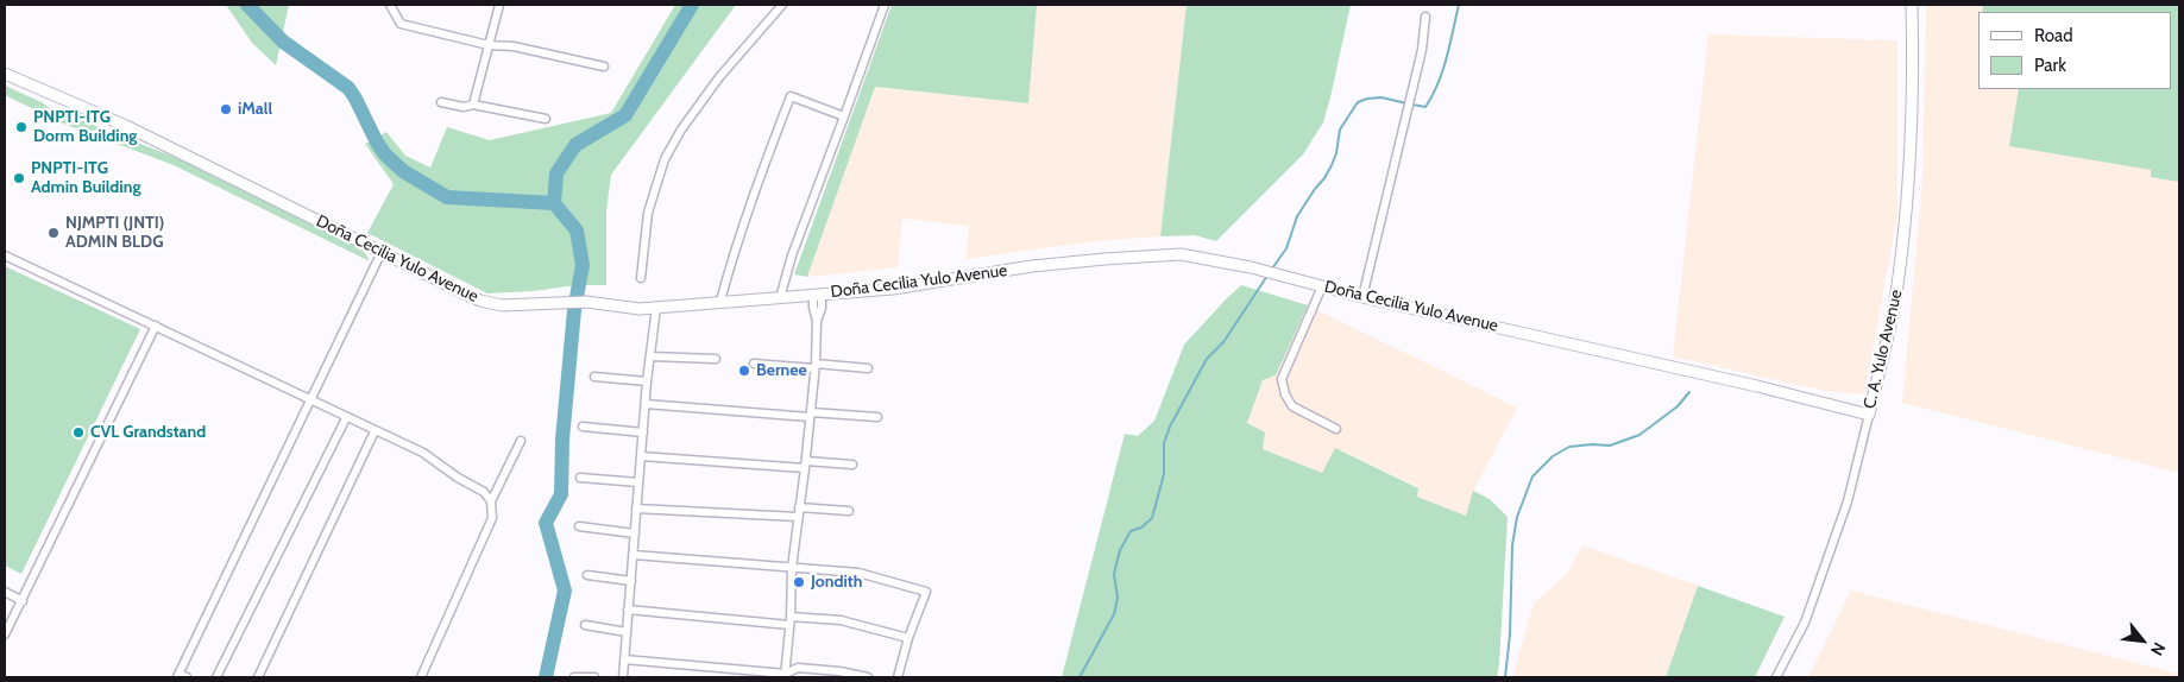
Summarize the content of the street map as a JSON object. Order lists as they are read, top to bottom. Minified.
{"streets":{"main road":["Doña Cecilia Yulo Avenue","C. A. Yulo Avenue"]},"crossings":[["Doña Cecilia Yulo Avenue","C. A. Yulo Avenue"]],"places":["iMall","PNPTI-ITG Dorm Building","PNPTI-ITG Admin Building","NJMPTI (JNTI) ADMIN BLDG","Bernee","CVL Grandstand","Jondith"],"legend":["Road","Park"],"north":"bottom right"}
